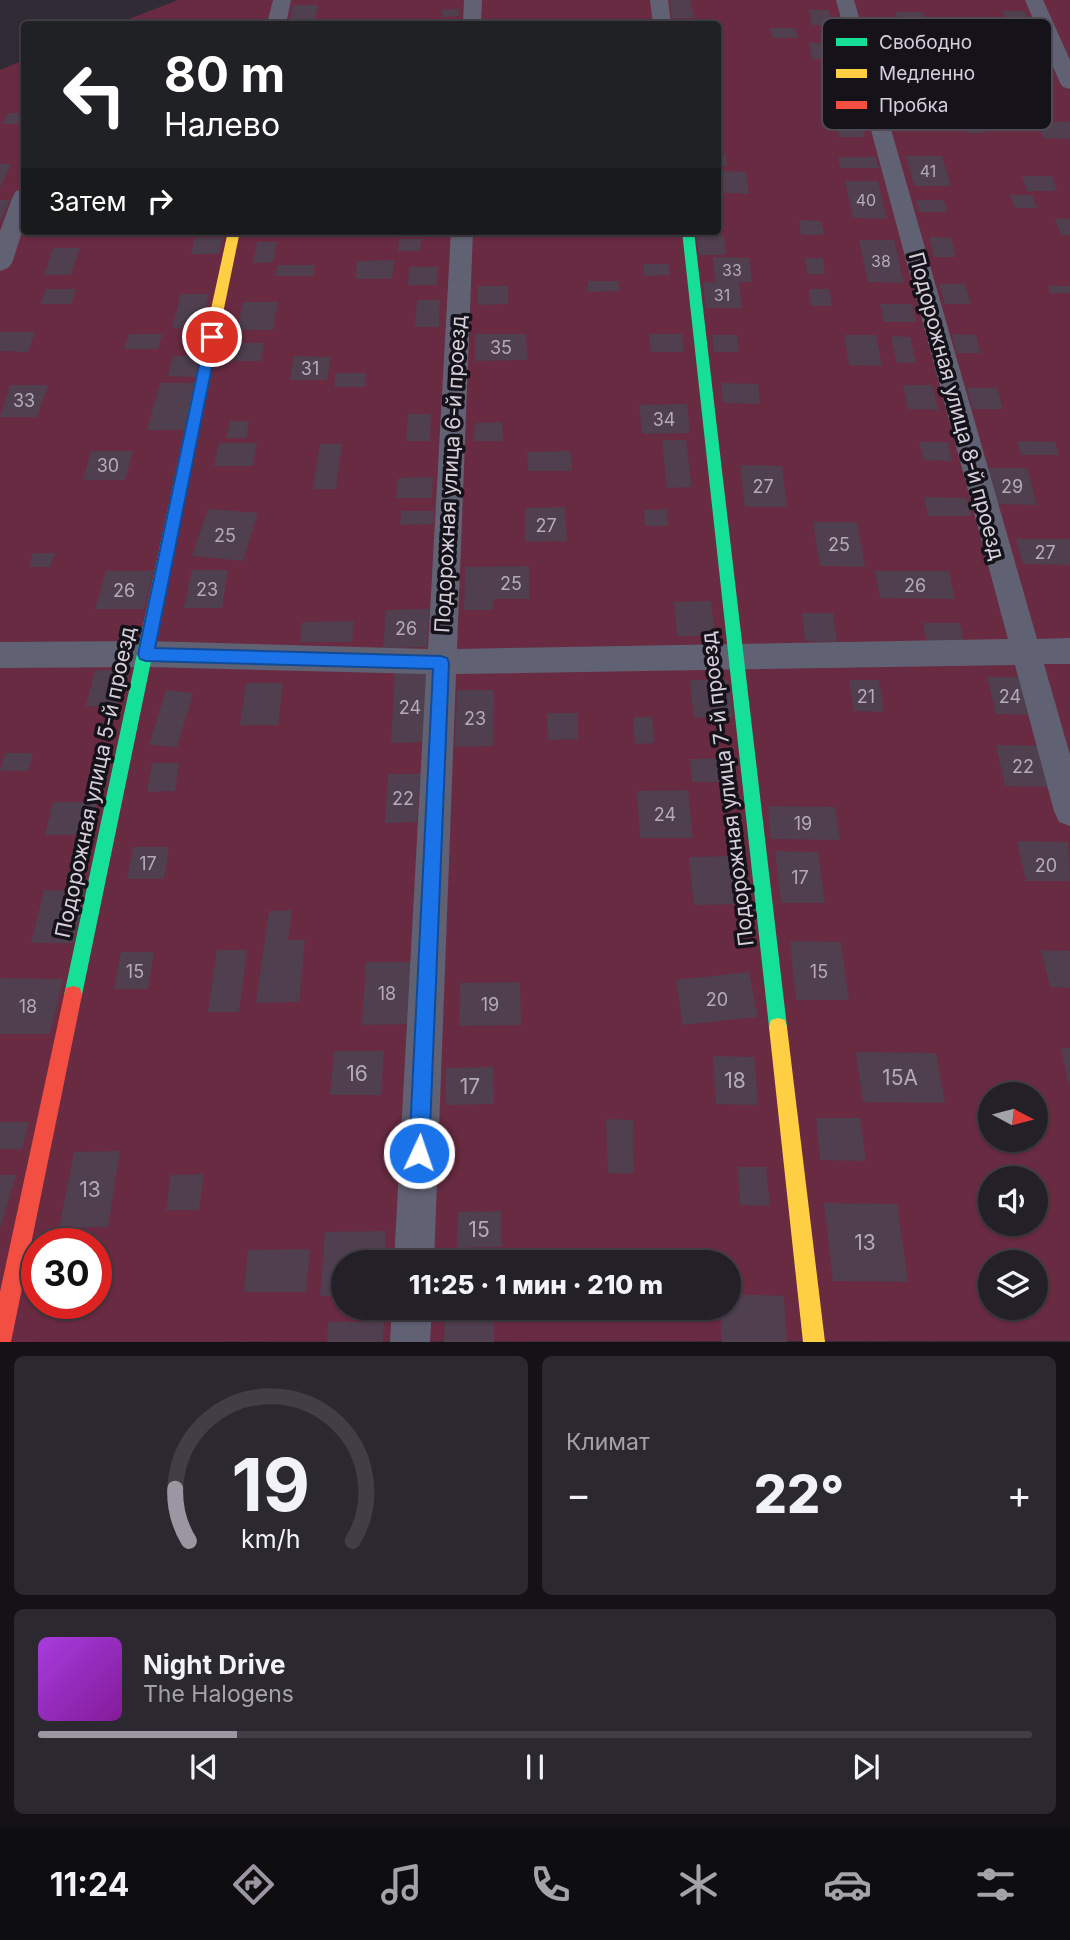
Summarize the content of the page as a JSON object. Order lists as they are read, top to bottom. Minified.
{"streets":{"street":["Подорожная улица 8-й проезд","Подорожная улица 6-й проезд","Подорожная улица 5-й проезд","Подорожная улица 7-й проезд"]},"house_numbers":["41","40","38","33","31","35","31","33","34","30","27","29","27","25","25","27","25","26","23","26","26","21","24","24","23","22","22","24","19","17","20","17","15","15","18","20","19","18","16","15А","18","17","13","15","13"],"legend":["Свободно","Медленно","Пробка"],"north":"right","page":{"turn":["80 m","Налево"],"then":"Затем","limit":"30","trip":"11:25 · 1 мин · 210 m","tile":"Климат","heat":["−","22°","+"],"song":["Night Drive","The Halogens"],"tabs":"11:24","gauge":["19","km/h"]}}
